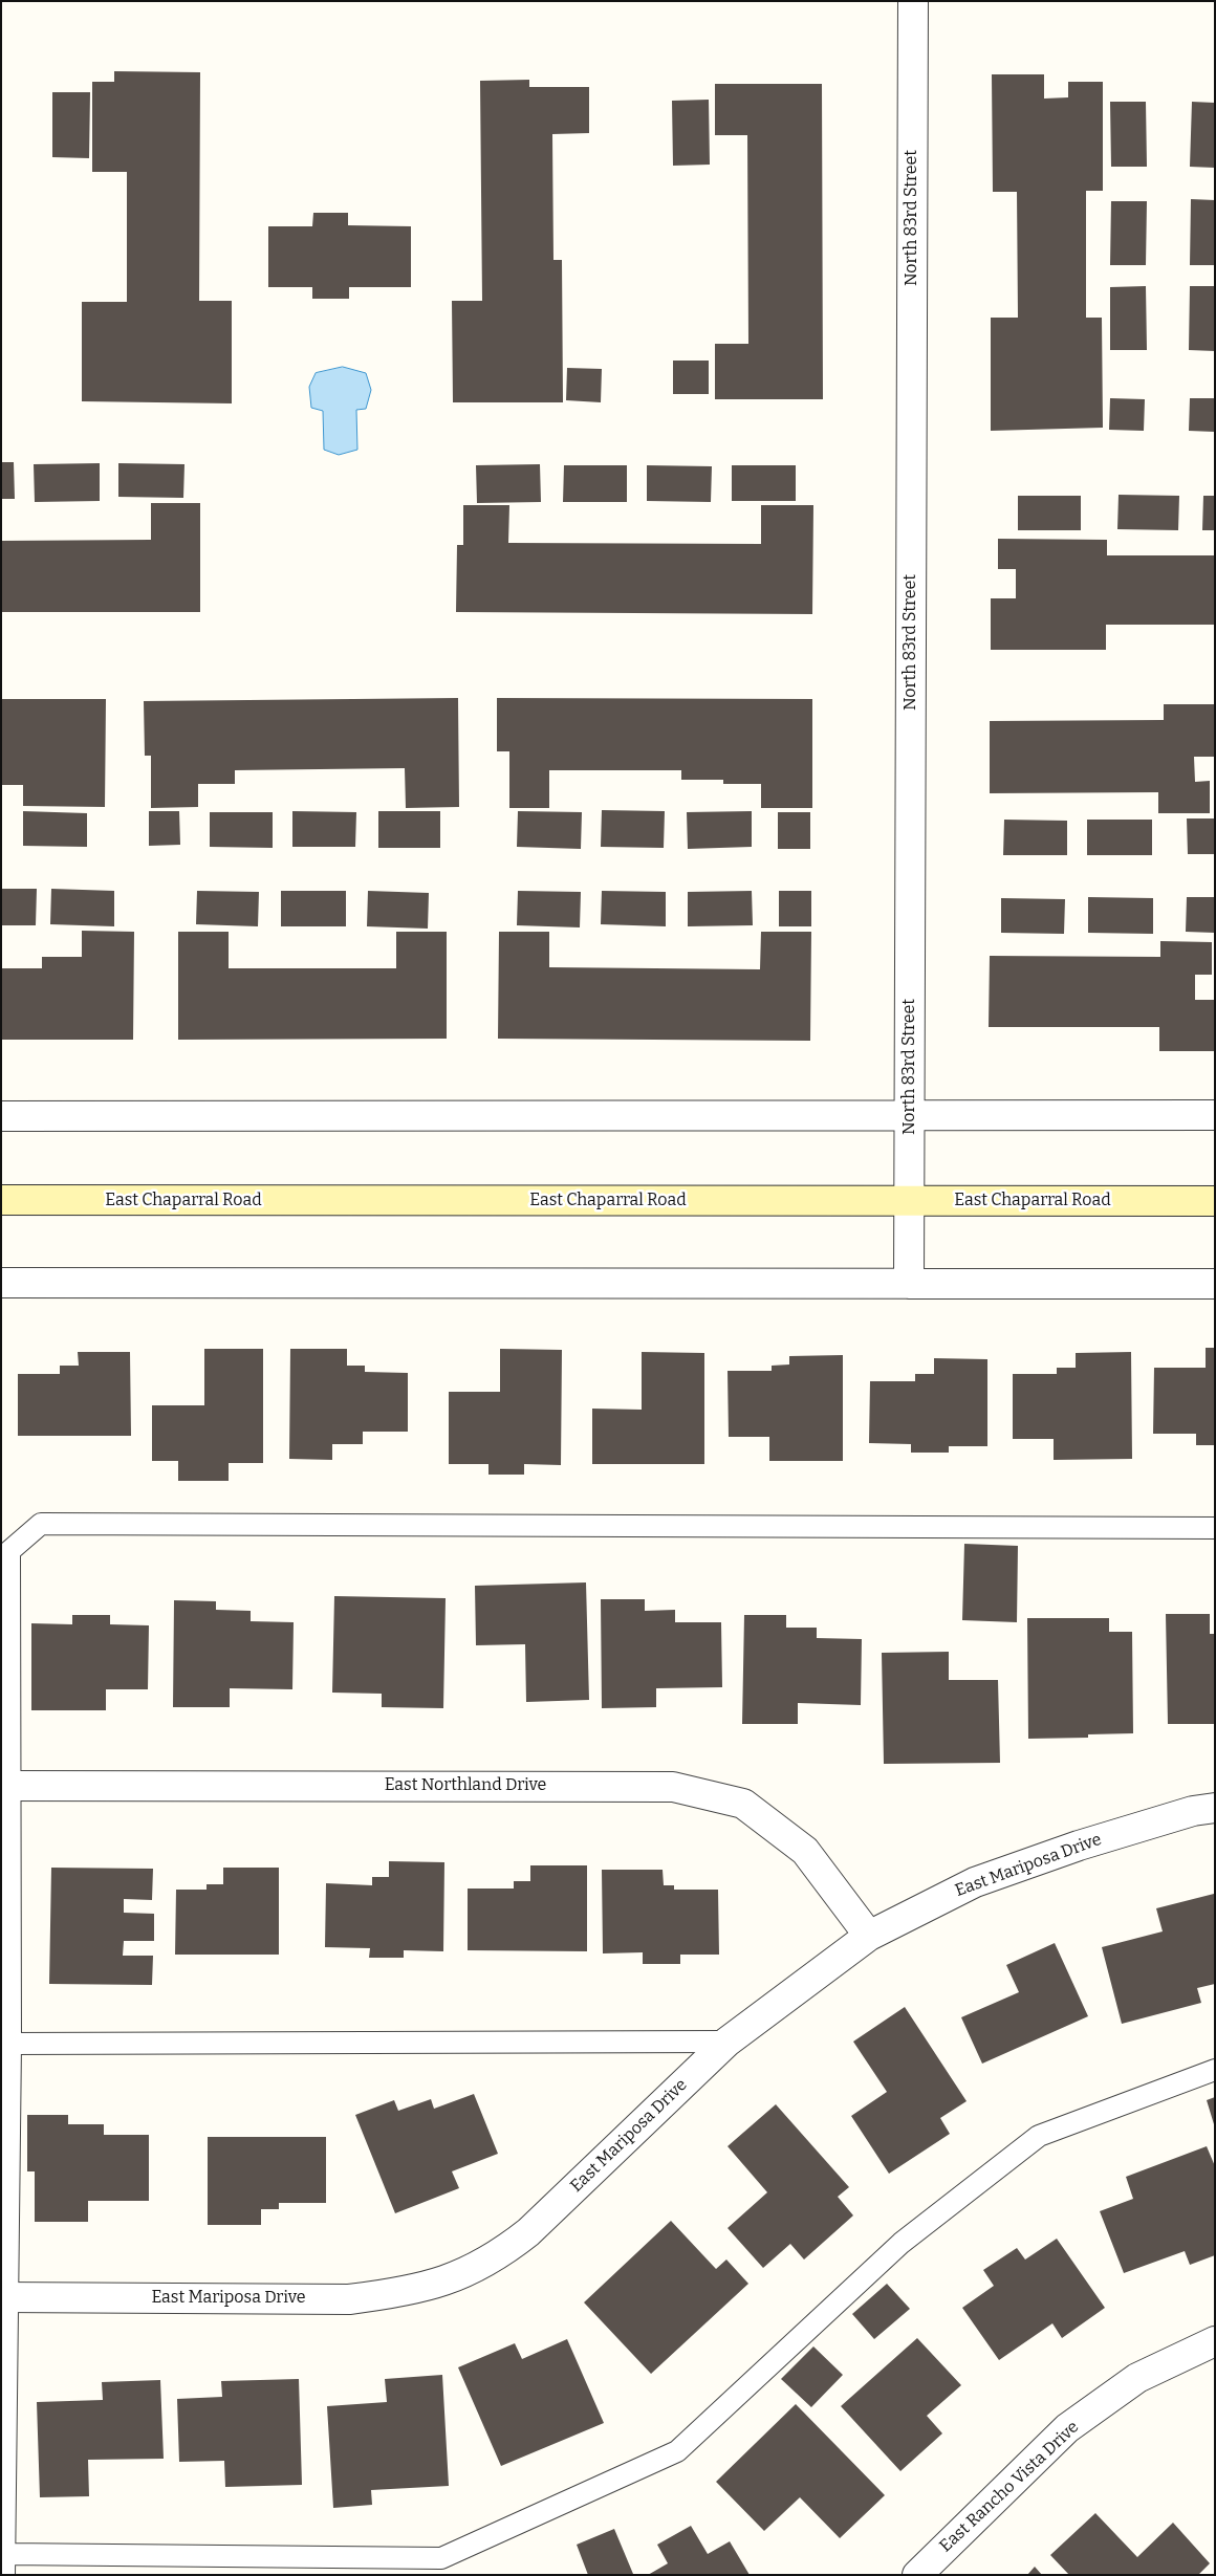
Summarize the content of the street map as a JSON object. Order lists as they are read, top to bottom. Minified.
{"streets":{"main road":["East Chaparral Road"],"street":["North 83rd Street","East Northland Drive","East Mariposa Drive","East Rancho Vista Drive"]},"crossings":[["North 83rd Street","East Chaparral Road"],["East Northland Drive","East Mariposa Drive"]]}
